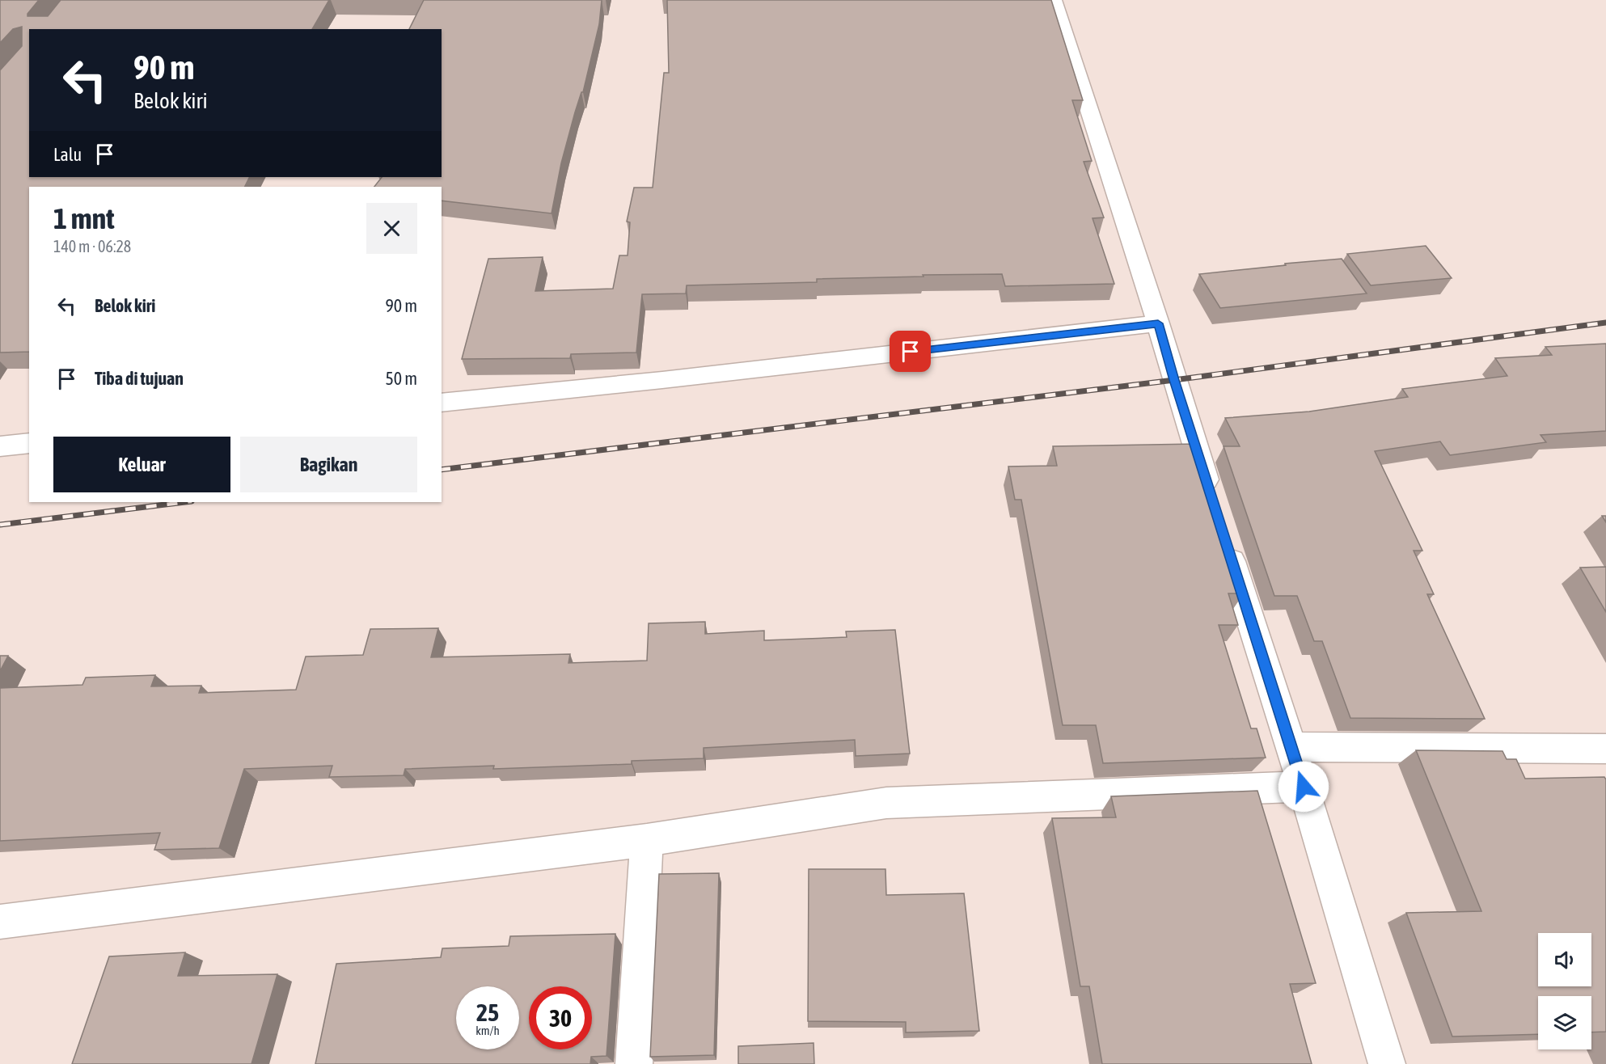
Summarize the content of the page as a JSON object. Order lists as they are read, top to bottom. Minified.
{"page":{"turn":["90 m","Belok kiri"],"then":"Lalu","heading":["1 mnt","140 m · 06:28"],"list":[{"name":"Belok kiri","value":"90 m"},{"name":"Tiba di tujuan","value":"50 m"}],"buttons":["Keluar","Bagikan"],"speed":"25 km/h","limit":"30"}}
